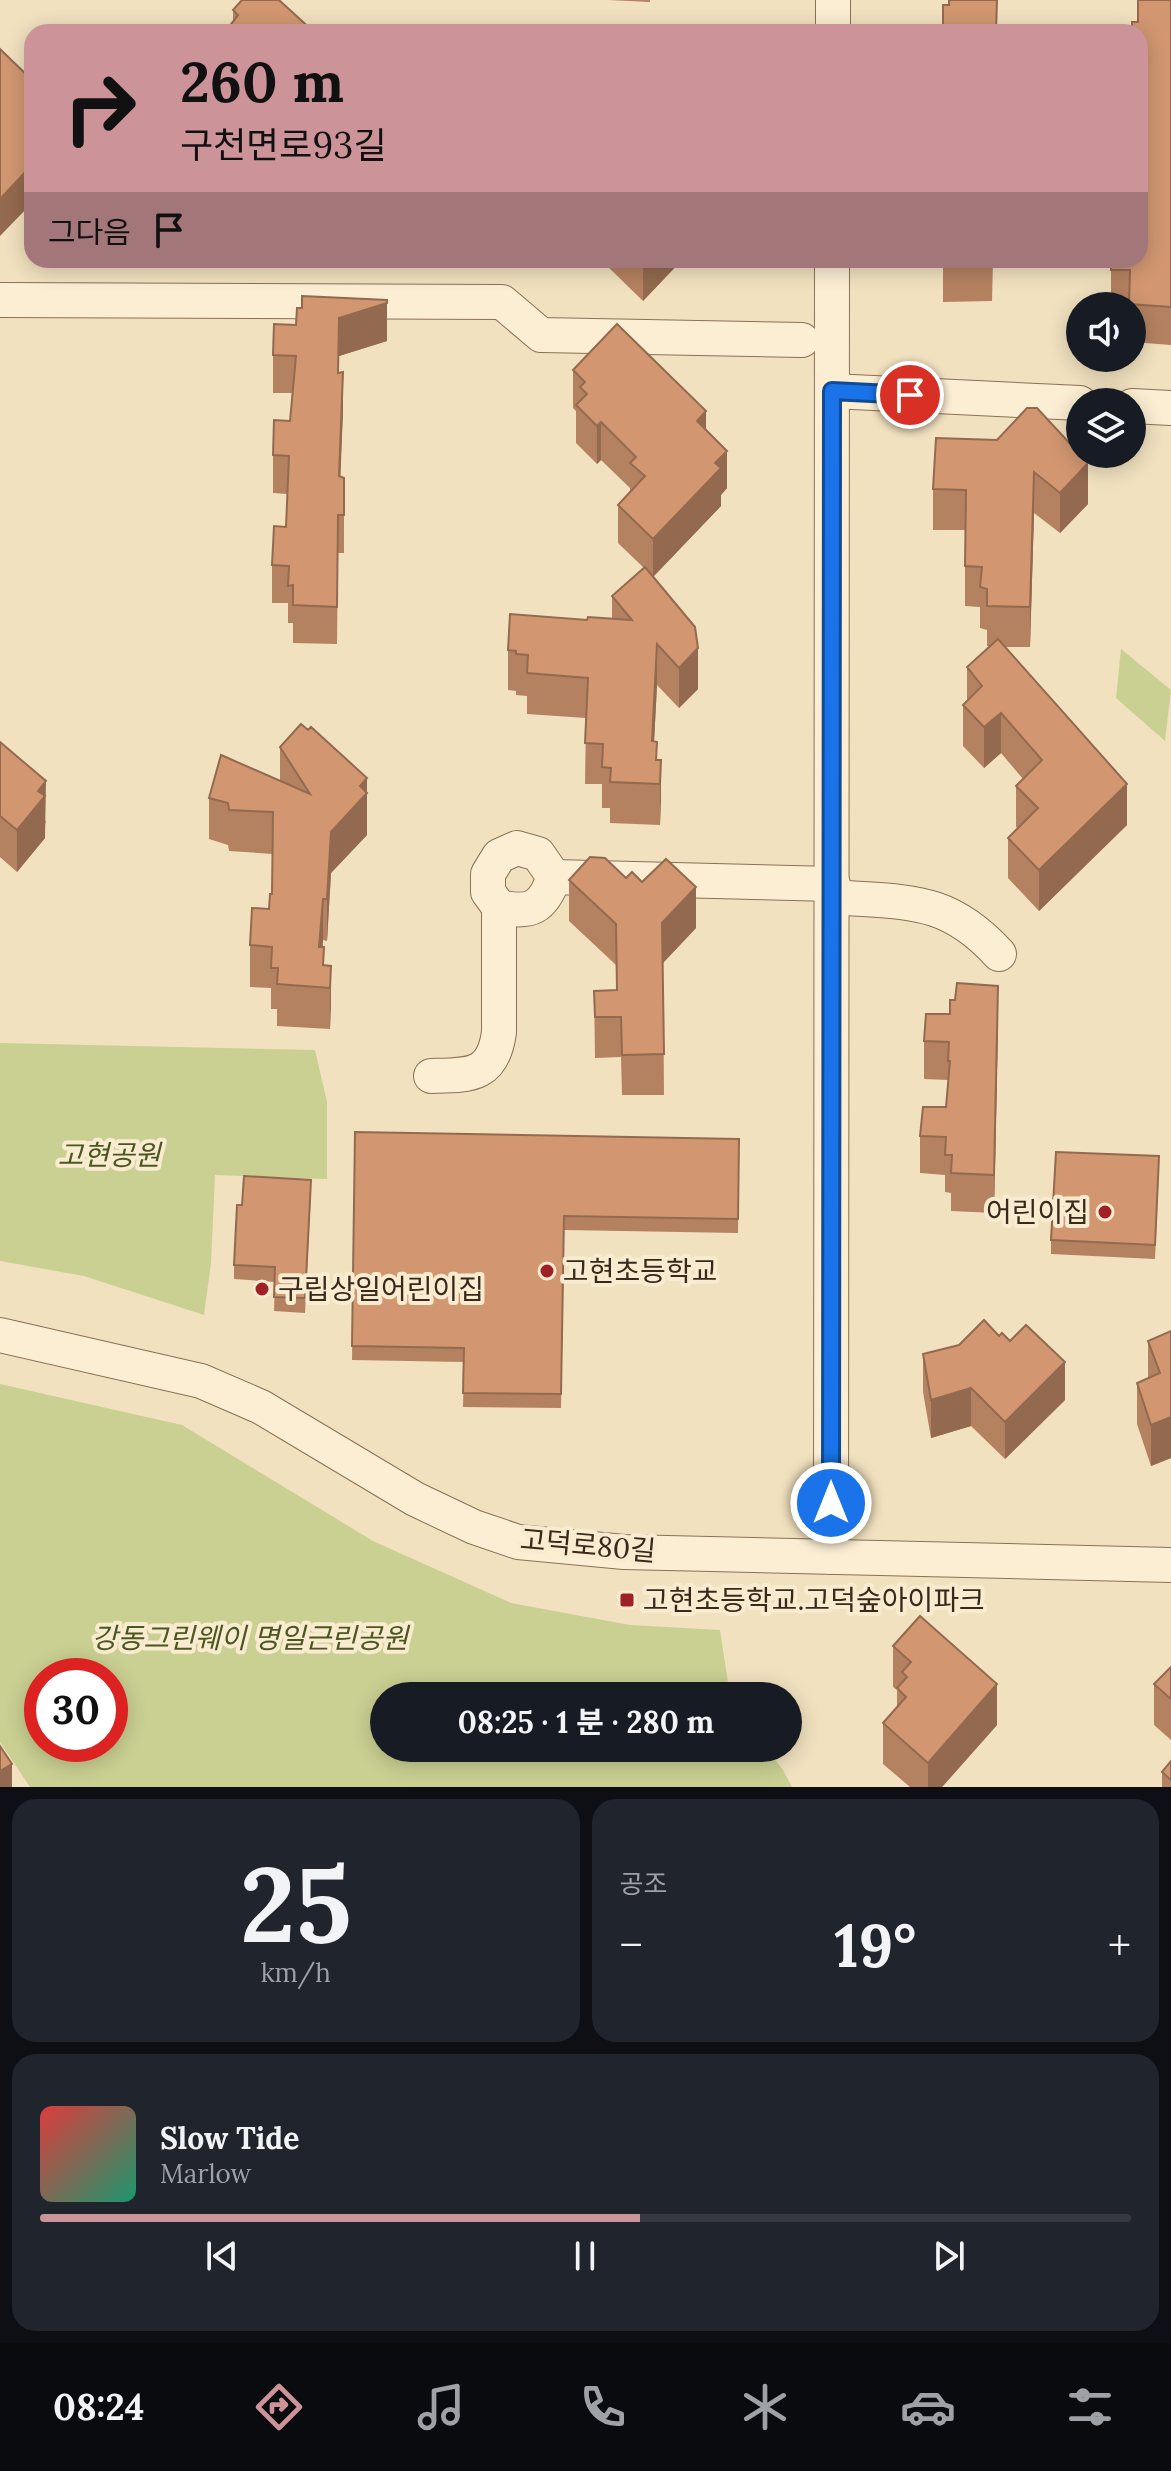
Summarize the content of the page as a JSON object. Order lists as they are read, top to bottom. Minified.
{"streets":{"street":["고덕로80길"]},"parks":["고현공원","강동그린웨이 명일근린공원"],"places":{"other":["어린이집","고현초등학교","구립상일어린이집"],"transit":["고현초등학교.고덕숲아이파크"]},"page":{"turn":["260 m","구천면로93길"],"then":"그다음","limit":"30","trip":"08:25 · 1 분 · 280 m","tile":[["25","km/h"],"공조"],"heat":["−","19°","+"],"song":["Slow Tide","Marlow"],"tabs":"08:24"}}
